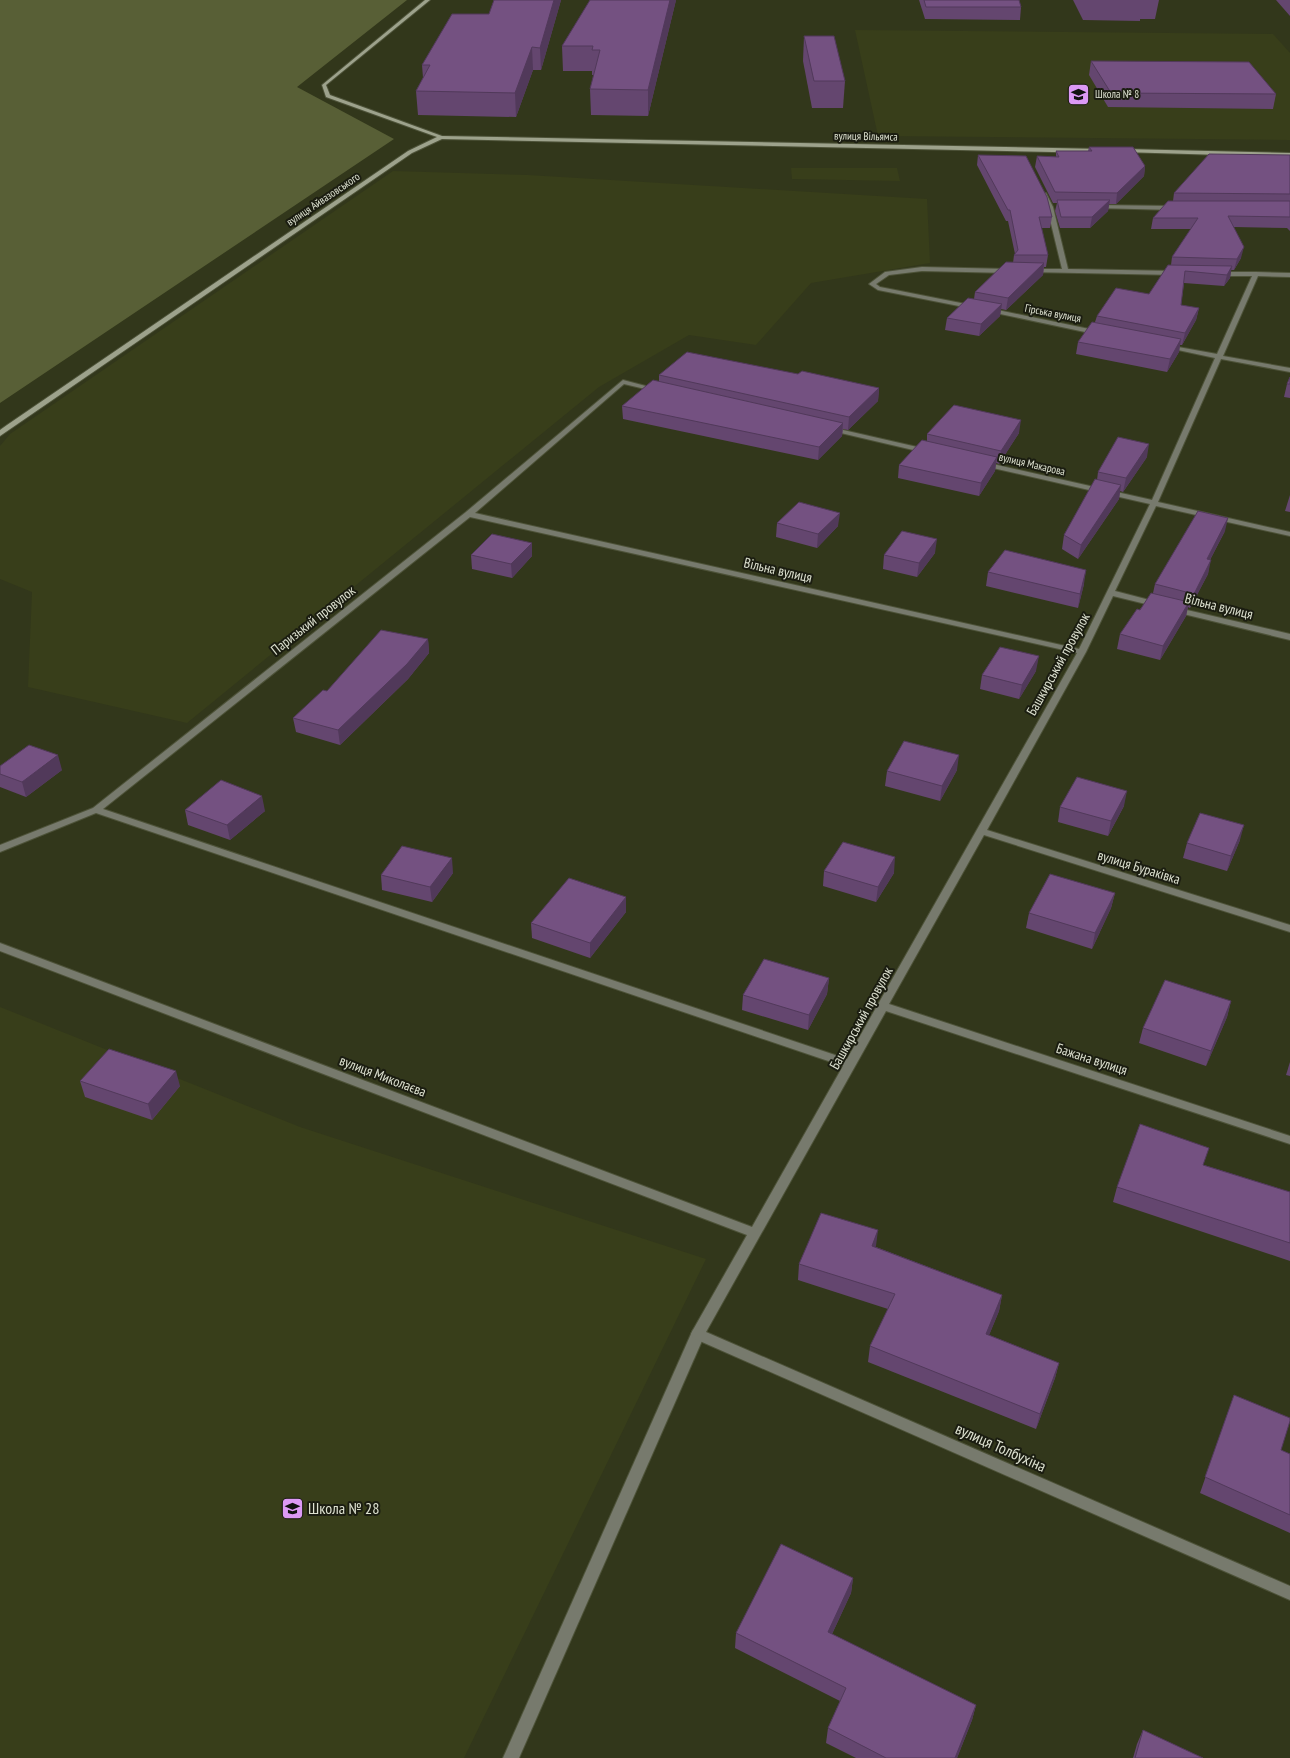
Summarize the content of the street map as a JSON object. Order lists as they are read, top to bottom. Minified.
{"streets":{"street":["вулиця Вільямса","вулиця Айвазовського","Гірська вулиця","вулиця Макарова","Вільна вулиця","Паризький провулок","Башкирський провулок","вулиця Бураківка","Бажана вулиця","вулиця Миколаєва","вулиця Толбухіна"]},"crossings":[["вулиця Вільямса","вулиця Айвазовського"],["вулиця Макарова","Башкирський провулок"],["Вільна вулиця","Паризький провулок"],["Вільна вулиця","Башкирський провулок"],["Башкирський провулок","вулиця Бураківка"],["Башкирський провулок","Бажана вулиця"],["Башкирський провулок","вулиця Миколаєва"],["Башкирський провулок","вулиця Толбухіна"]],"places":{"school or university":["Школа № 8","Школа № 28"]}}
